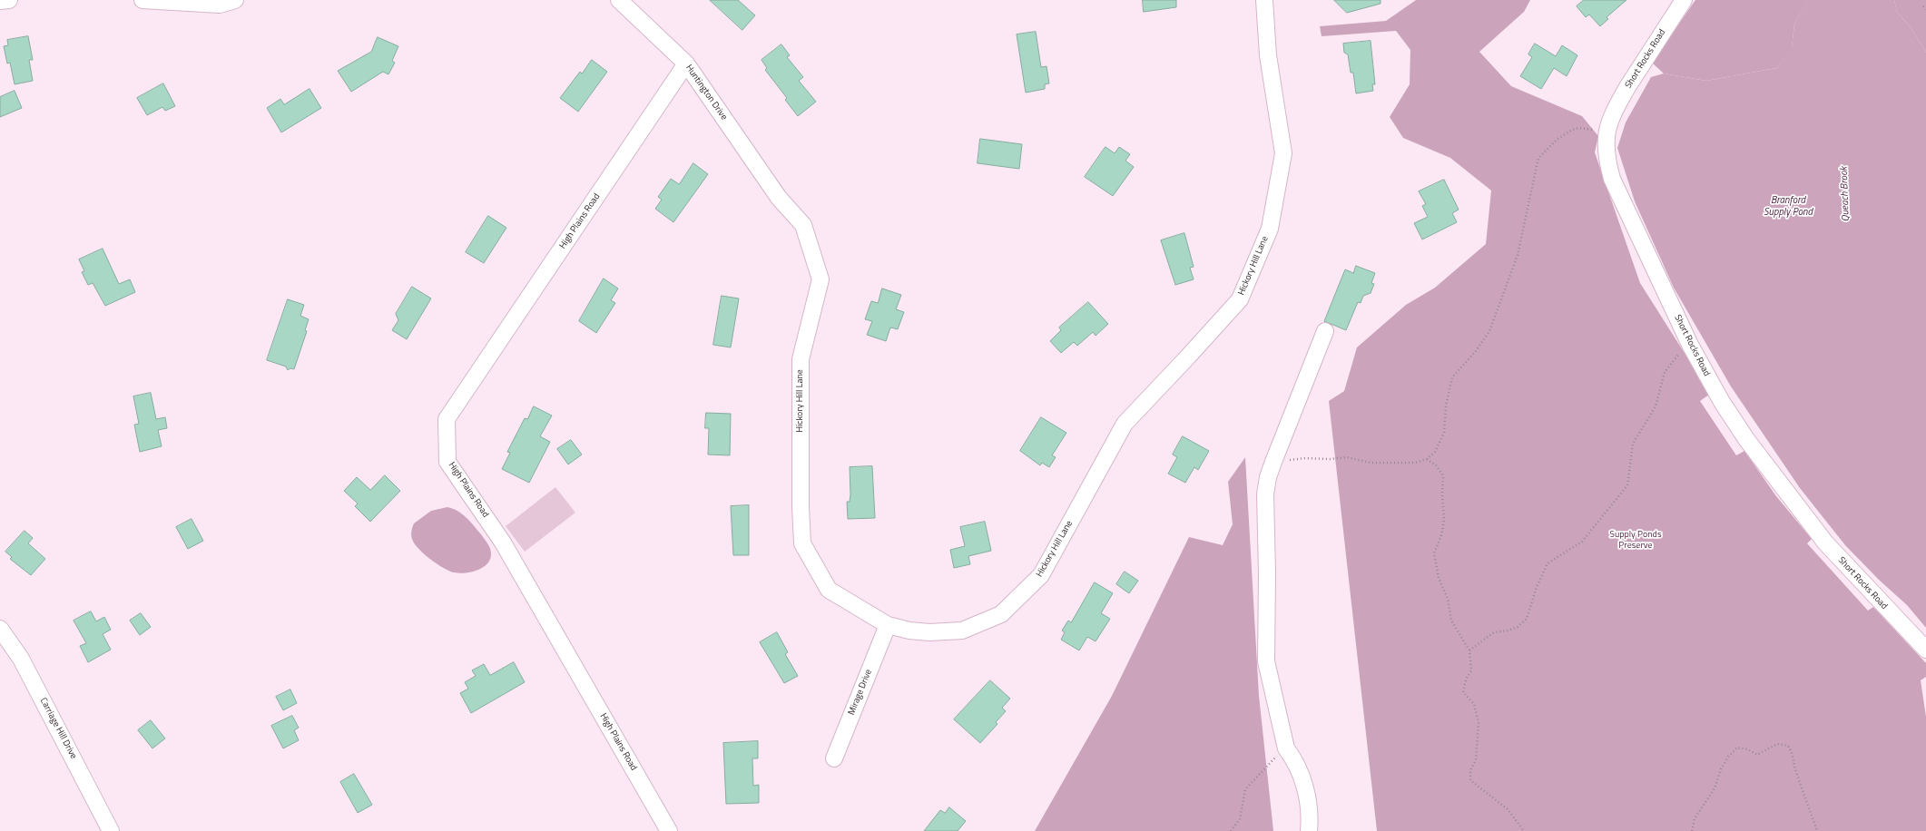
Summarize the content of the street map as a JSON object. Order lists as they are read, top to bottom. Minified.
{"streets":{"street":["Short Rocks Road","Huntington Drive","High Plains Road","Hickory Hill Lane","Mirage Drive","Carriage Hill Drive"]},"crossings":[["Huntington Drive","High Plains Road"],["Huntington Drive","Hickory Hill Lane"],["Hickory Hill Lane","Mirage Drive"]],"water":["Queach Brook","Branford Supply Pond"],"parks":["Supply Ponds Preserve"]}
